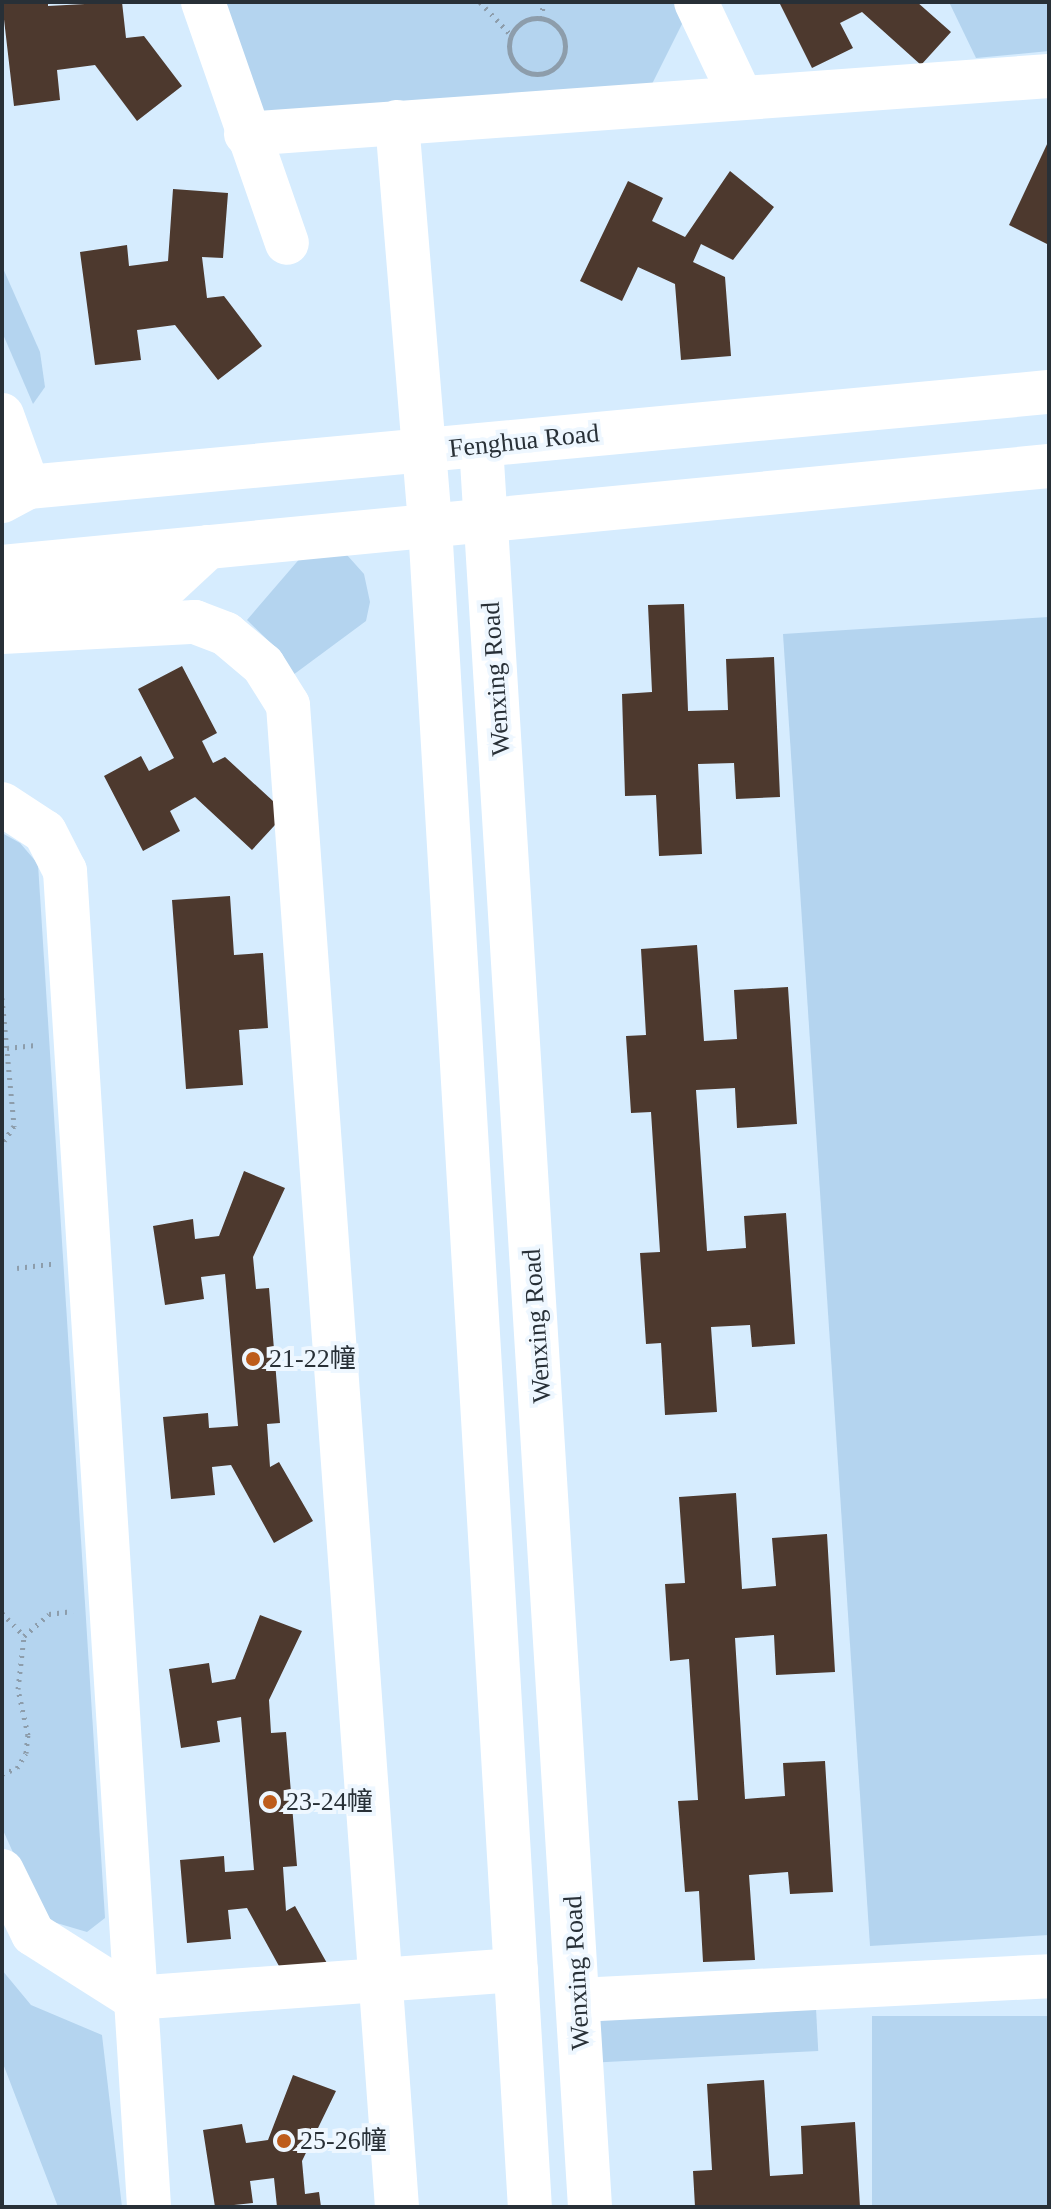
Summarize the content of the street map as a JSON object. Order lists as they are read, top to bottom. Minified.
{"streets":{"street":["Fenghua Road","Wenxing Road"]},"crossings":[["Fenghua Road","Wenxing Road"]],"places":["21-22幢","23-24幢","25-26幢"]}
